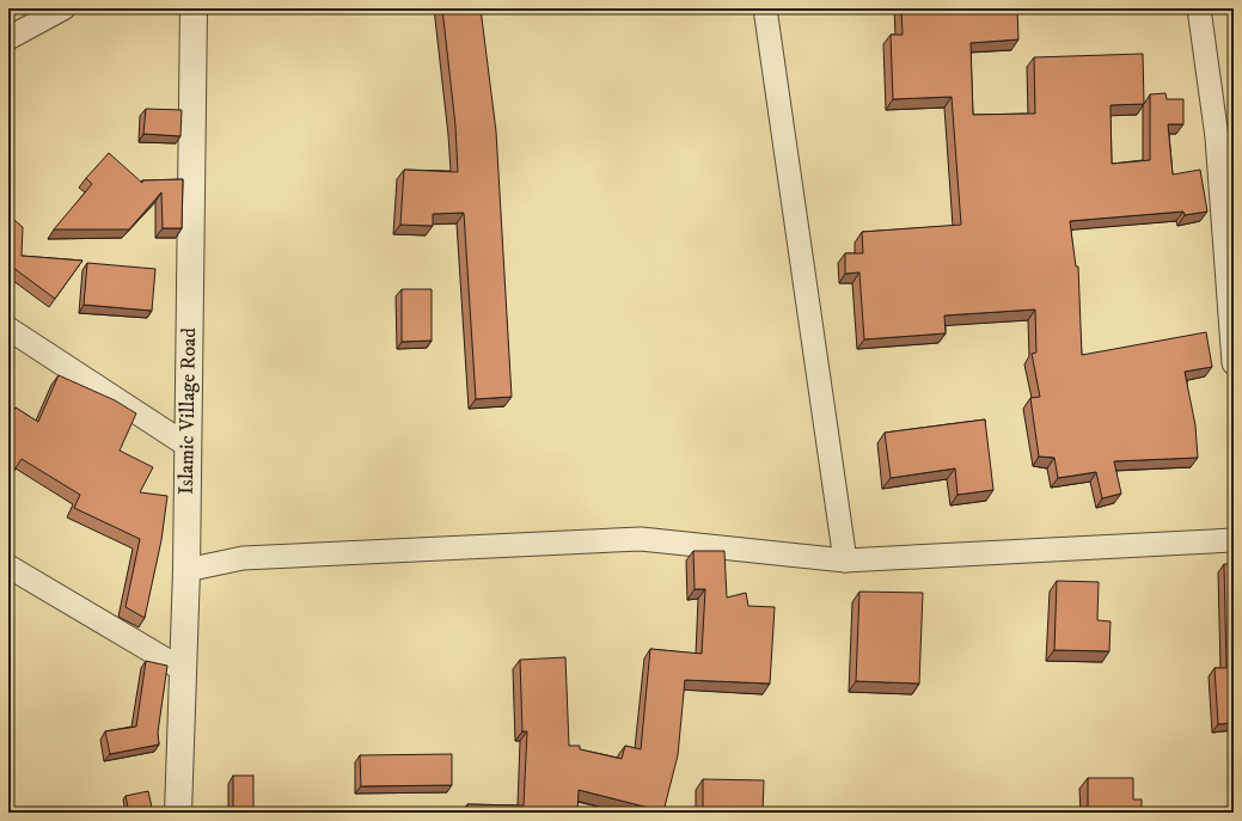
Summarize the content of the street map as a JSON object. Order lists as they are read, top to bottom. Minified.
{"streets":{"street":["Islamic Village Road"]}}
